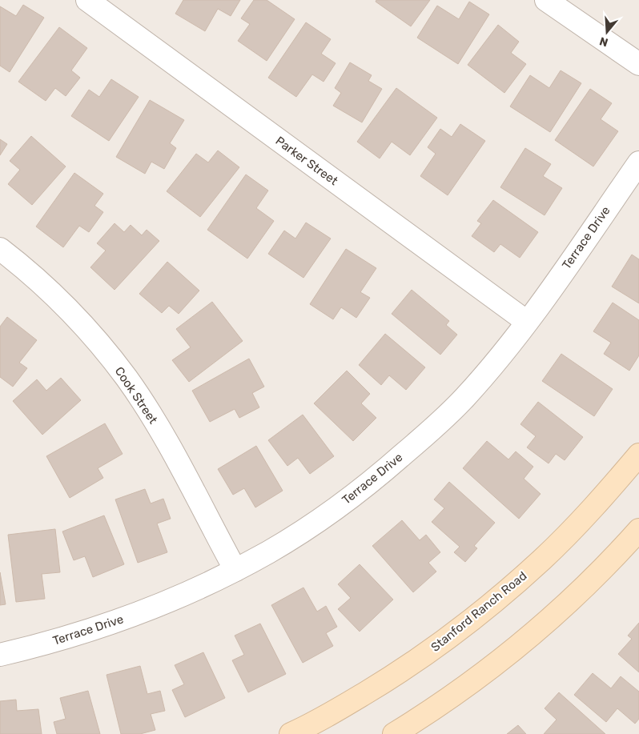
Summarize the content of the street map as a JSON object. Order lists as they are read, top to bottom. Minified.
{"streets":{"main road":["Stanford Ranch Road"],"street":["Parker Street","Terrace Drive","Cook Street"]},"crossings":[["Parker Street","Terrace Drive"],["Terrace Drive","Cook Street"]],"north":"bottom"}
